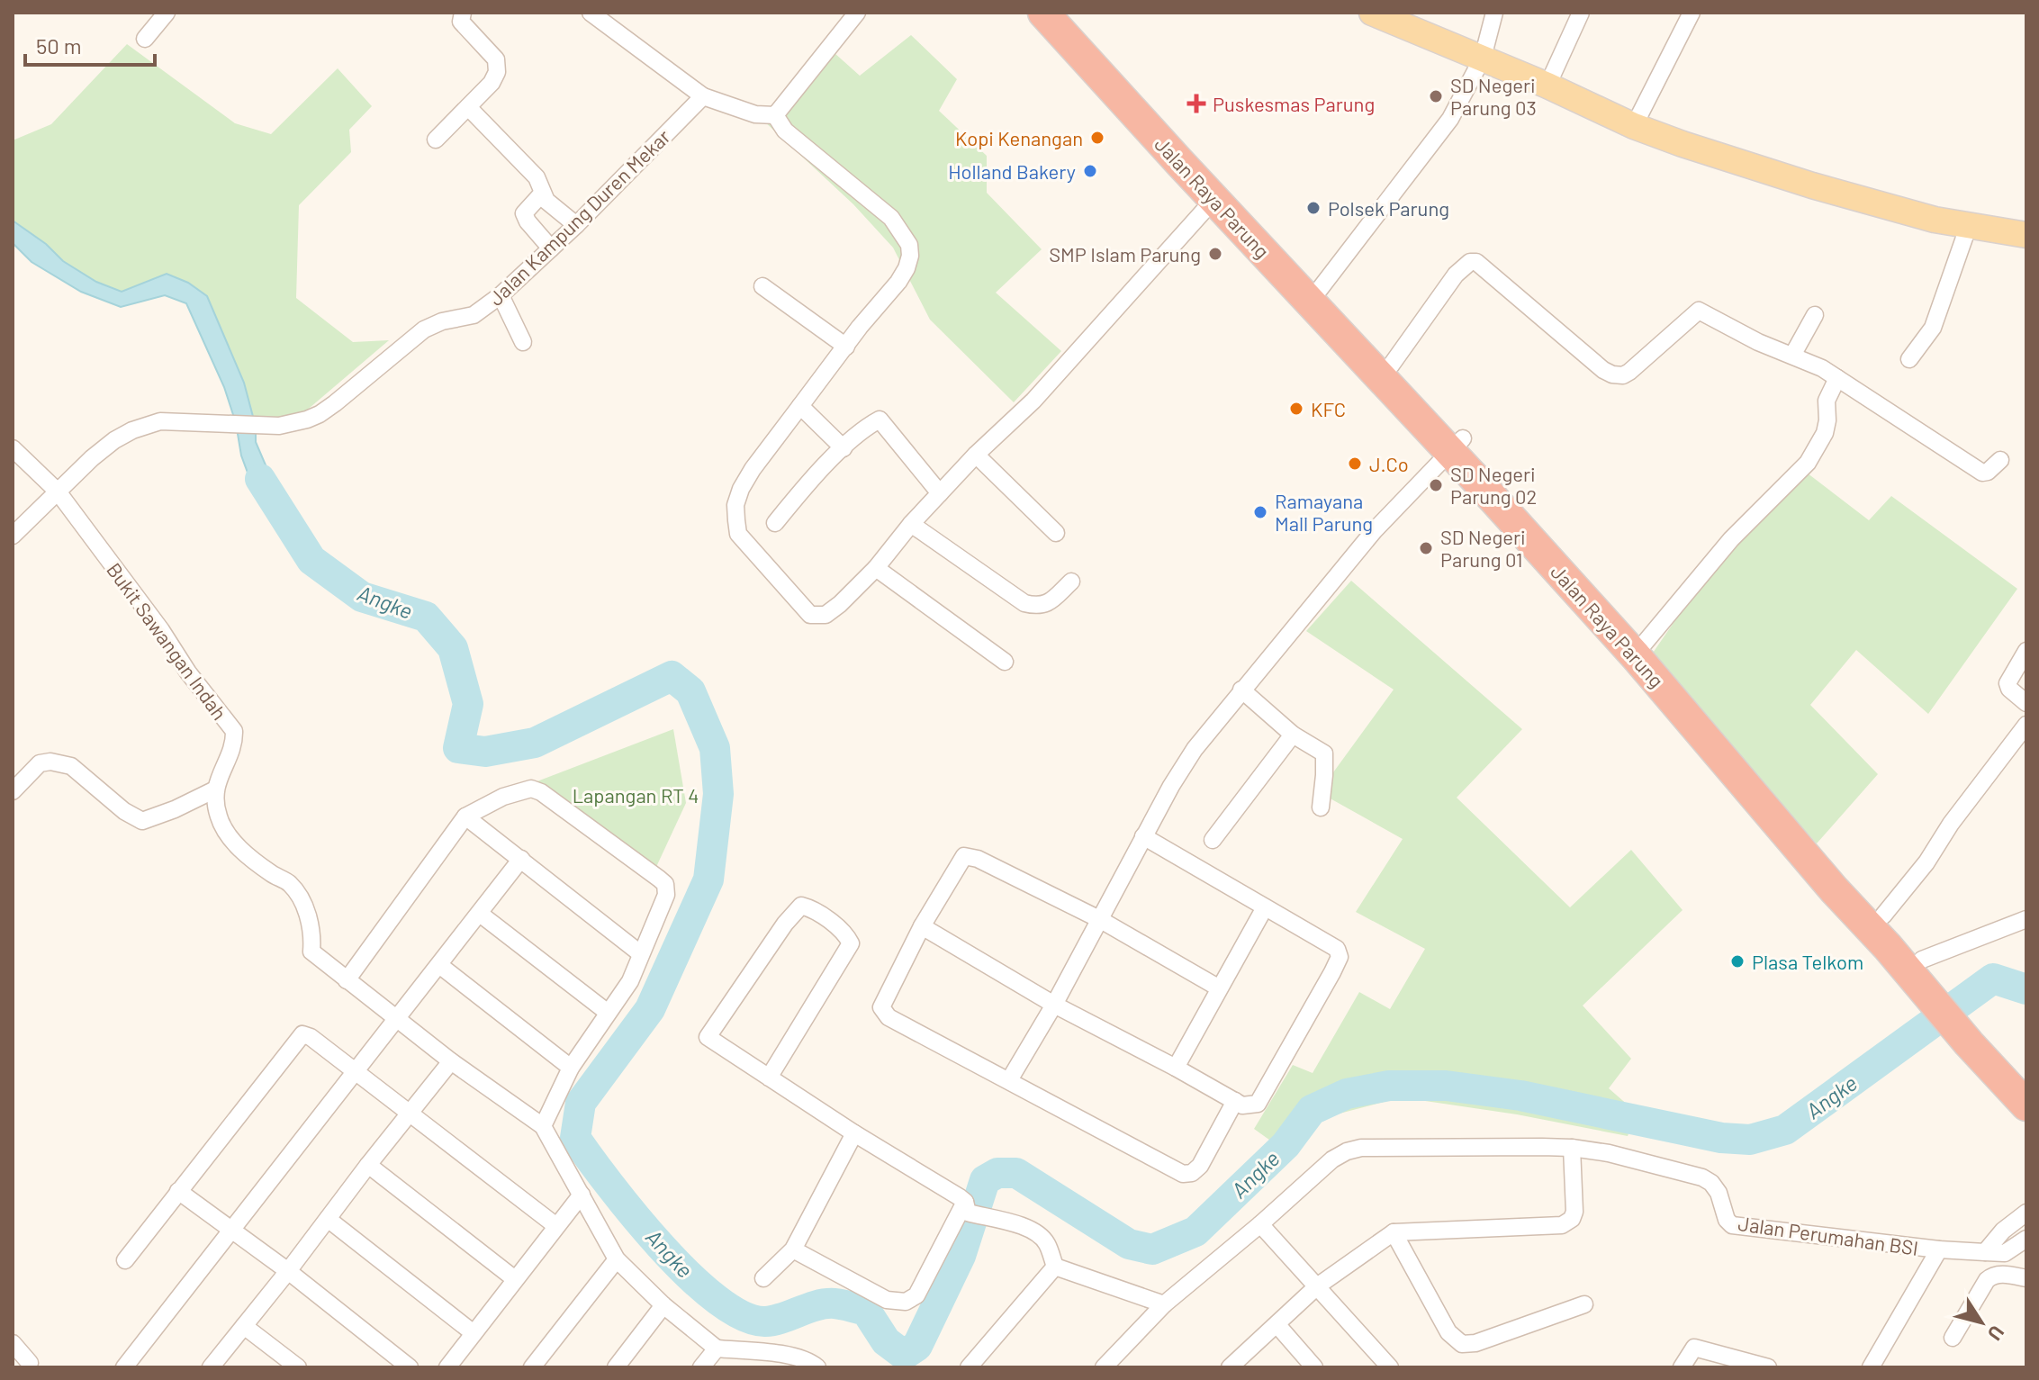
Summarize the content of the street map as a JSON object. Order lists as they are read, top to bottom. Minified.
{"streets":{"highway":["Jalan Raya Parung"],"street":["Jalan Kampung Duren Mekar","Bukit Sawangan Indah","Jalan Perumahan BSI"]},"crossings":[["Jalan Kampung Duren Mekar","Bukit Sawangan Indah"]],"water":["Angke"],"parks":["Lapangan RT 4"],"places":{"other":["SD Negeri Parung 03","Kopi Kenangan","Holland Bakery","Polsek Parung","SMP Islam Parung","KFC","J.Co","SD Negeri Parung 02","Ramayana Mall Parung","SD Negeri Parung 01","Plasa Telkom"],"health":["Puskesmas Parung"]},"scale_bar":"50 m","north":"bottom right"}
